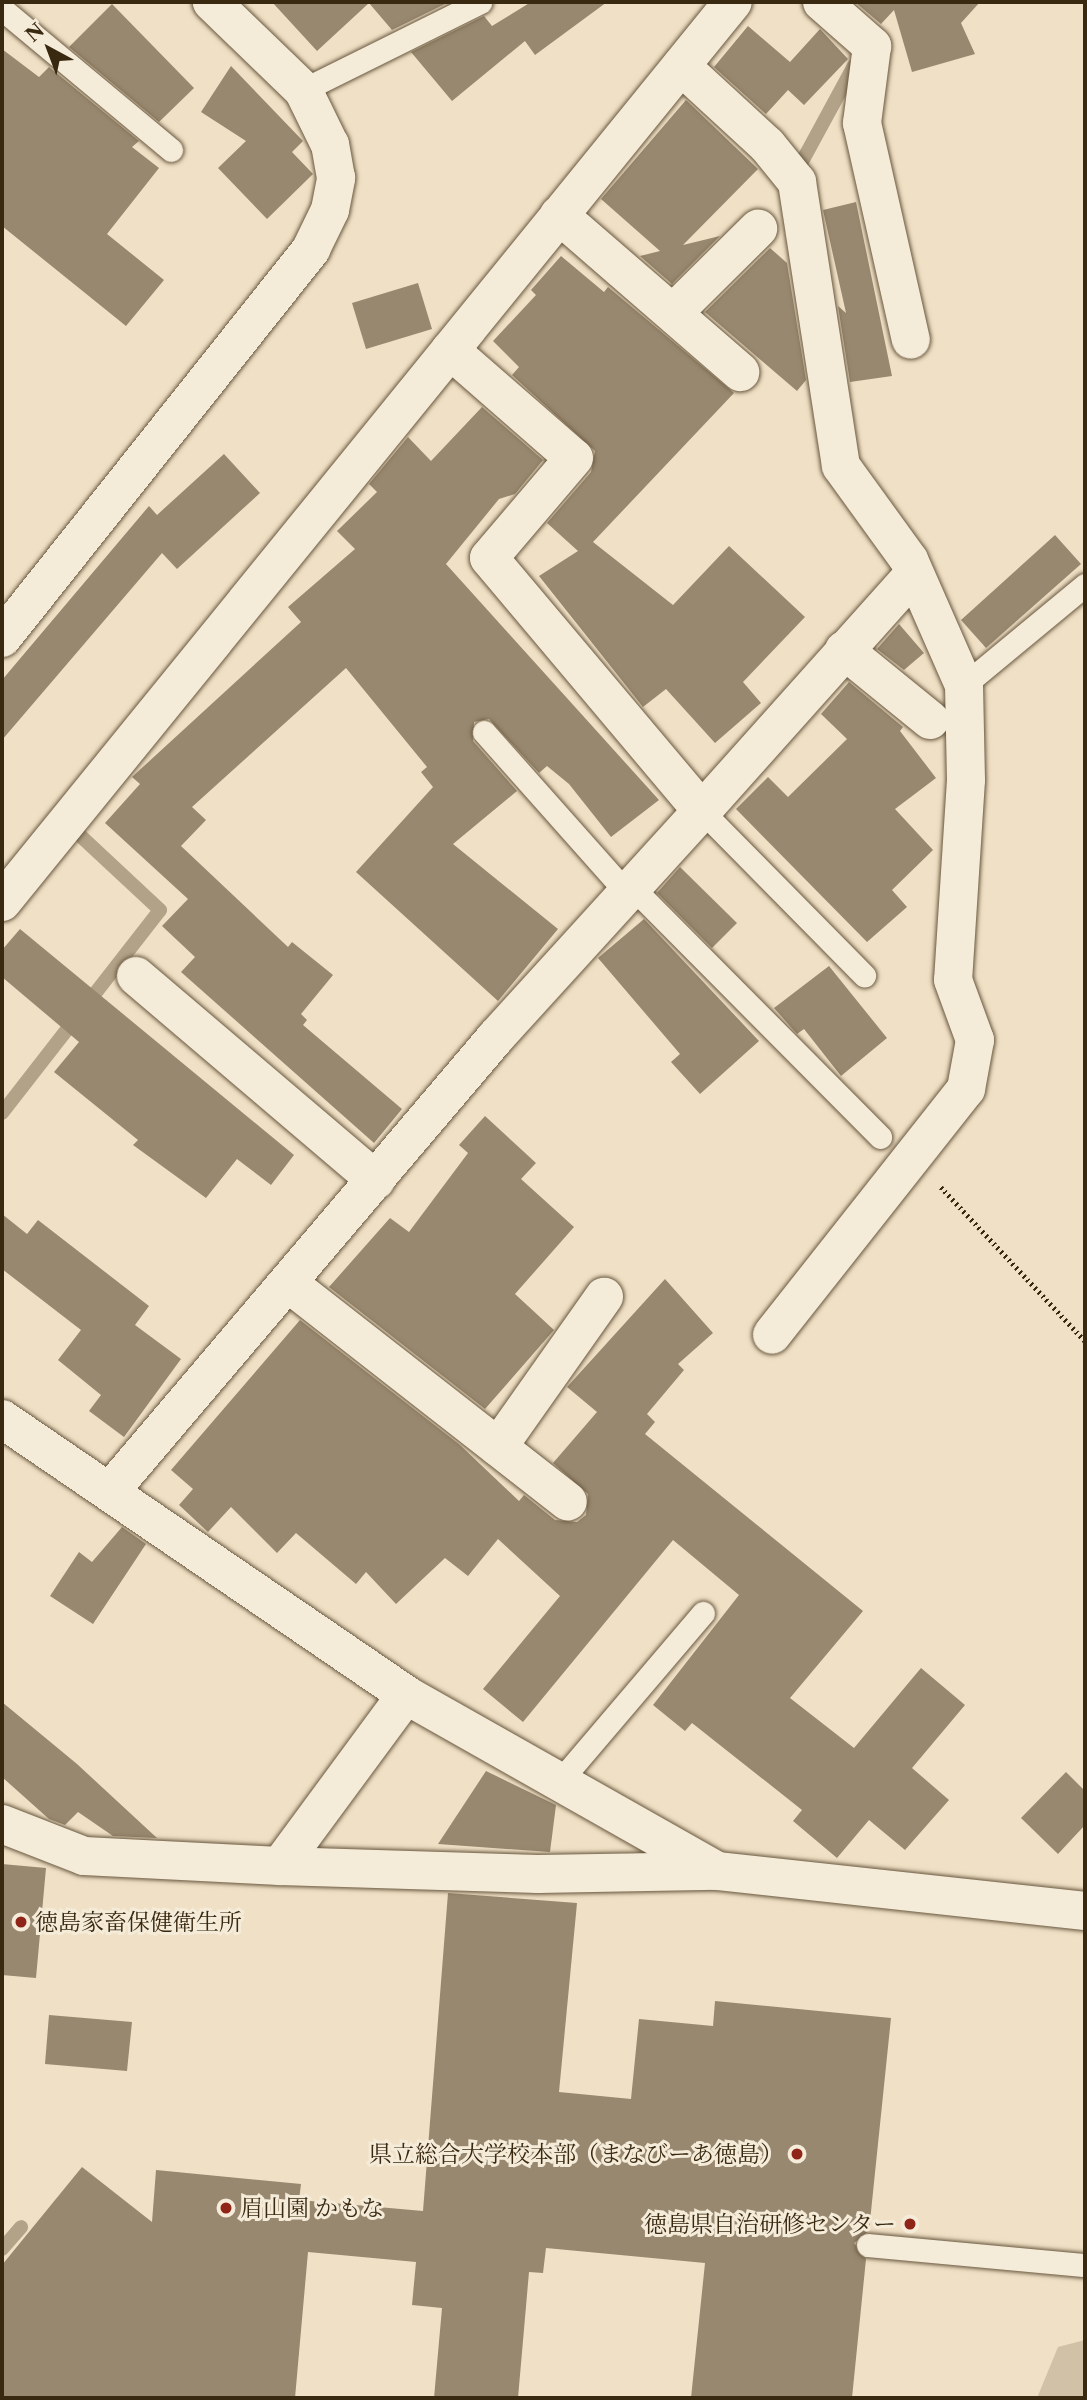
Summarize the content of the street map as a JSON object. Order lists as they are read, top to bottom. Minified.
{"places":["徳島家畜保健衛生所","県立総合大学校本部（まなびーあ徳島）","眉山園 かもな","徳島県自治研修センター"],"north":"top left"}
